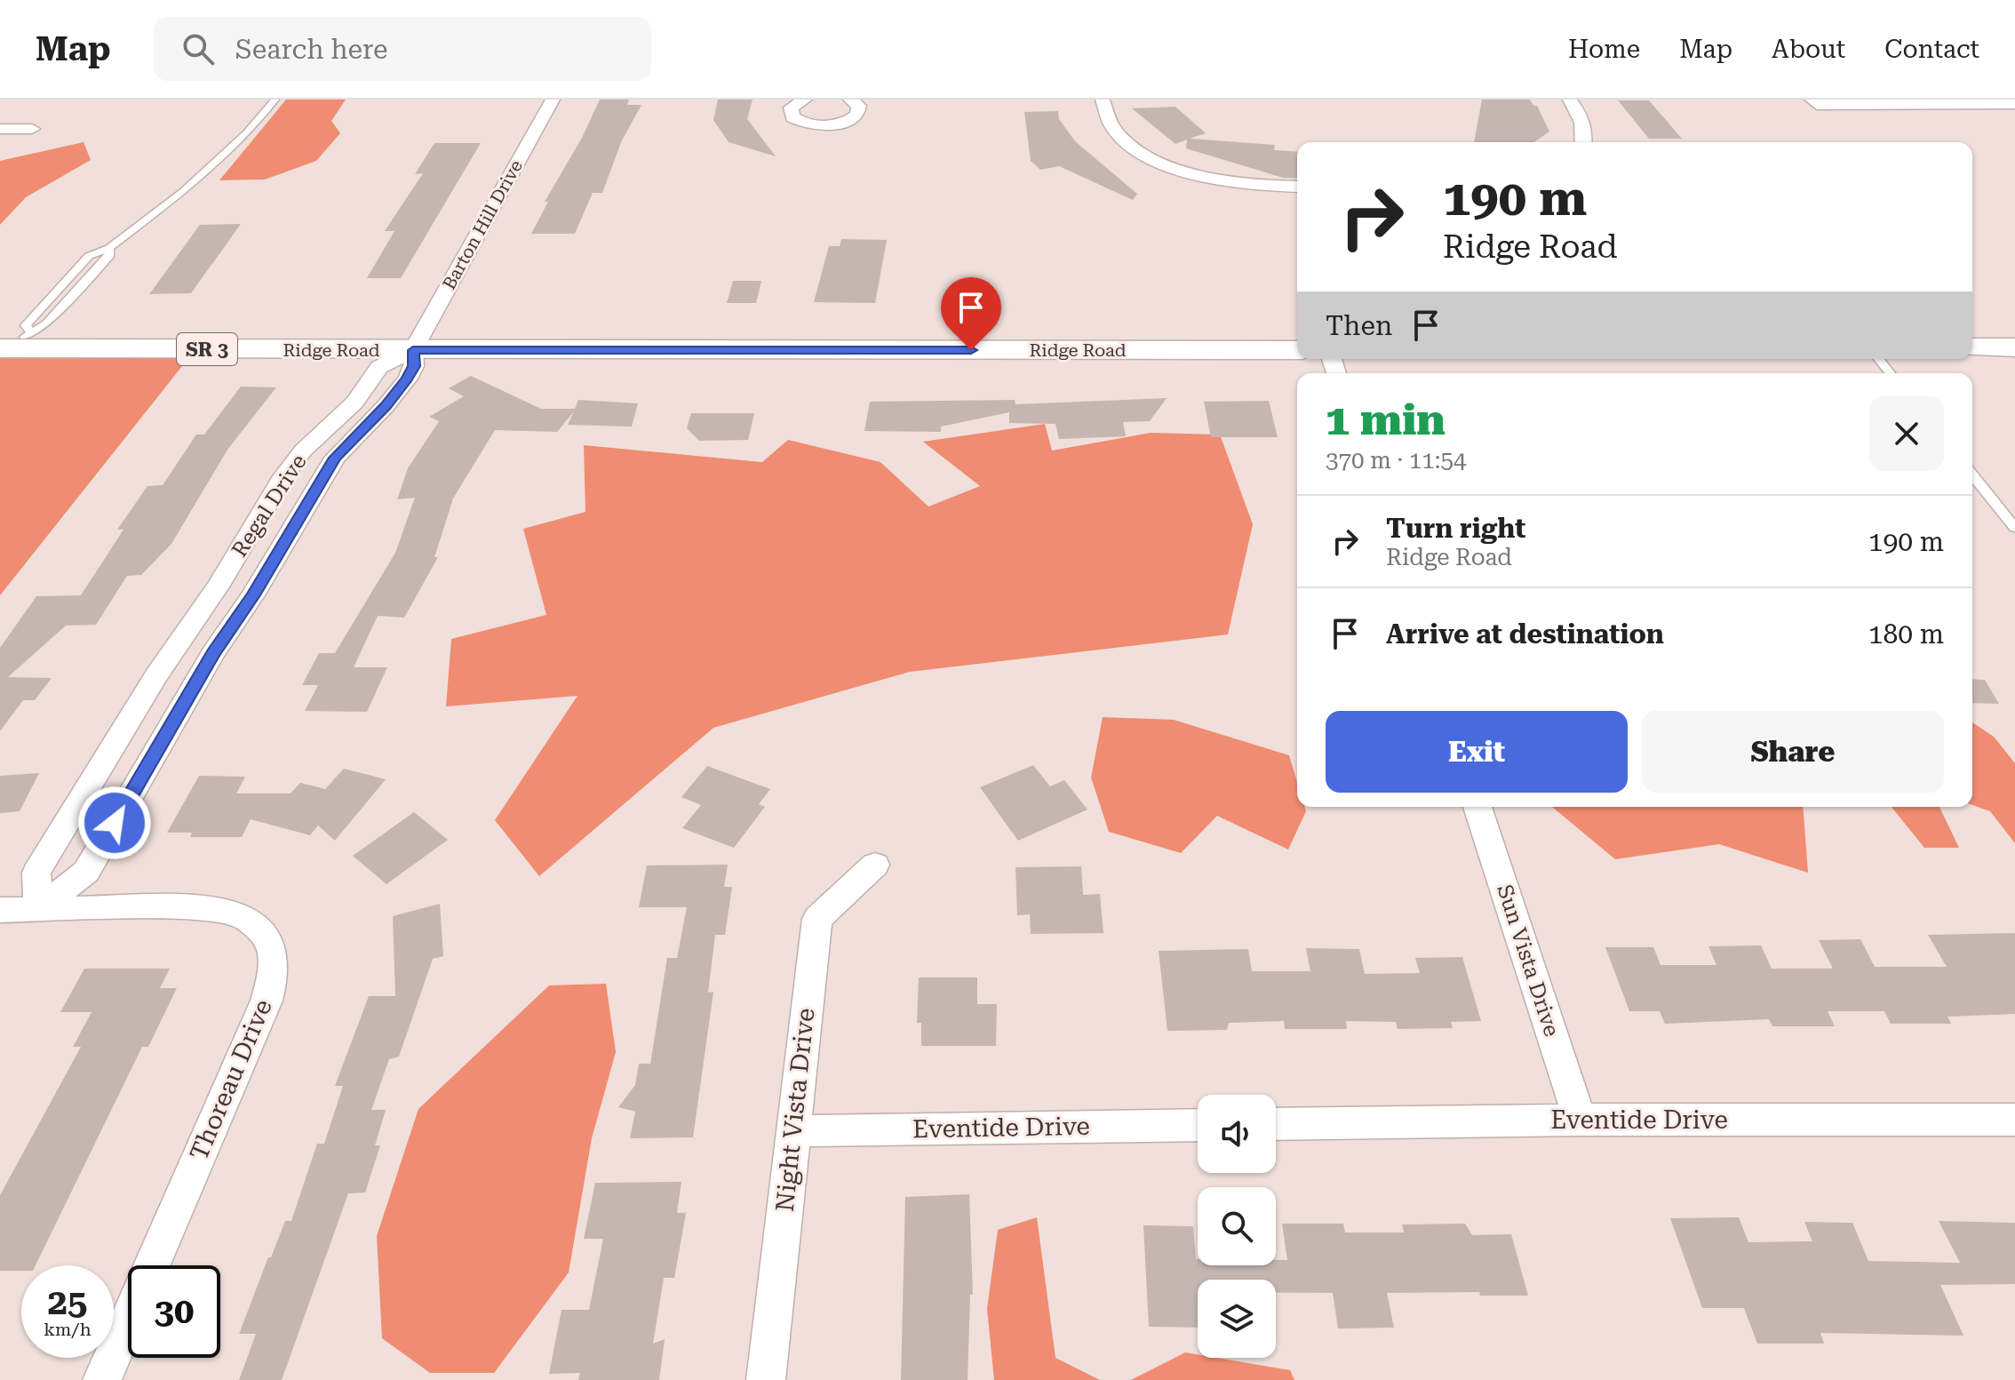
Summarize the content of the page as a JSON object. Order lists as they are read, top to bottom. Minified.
{"streets":{"main road":["SR 3","Ridge Road"],"street":["Barton Hill Drive","Regal Drive","Sun Vista Drive","Thoreau Drive","Night Vista Drive","Eventide Drive"]},"crossings":[["Barton Hill Drive","Ridge Road"],["Barton Hill Drive","Regal Drive"],["Ridge Road","Regal Drive"],["Regal Drive","Thoreau Drive"],["Sun Vista Drive","Eventide Drive"],["Night Vista Drive","Eventide Drive"]],"page":{"header":"Map","search":"Search here","nav":["Home","Map","About","Contact"],"turn":["190 m","Ridge Road"],"then":"Then","heading":["1 min","370 m · 11:54"],"list":[{"name":"Turn right","note":"Ridge Road","value":"190 m"},{"name":"Arrive at destination","value":"180 m"}],"buttons":["Exit","Share"],"speed":"25 km/h","limit":"30"}}
